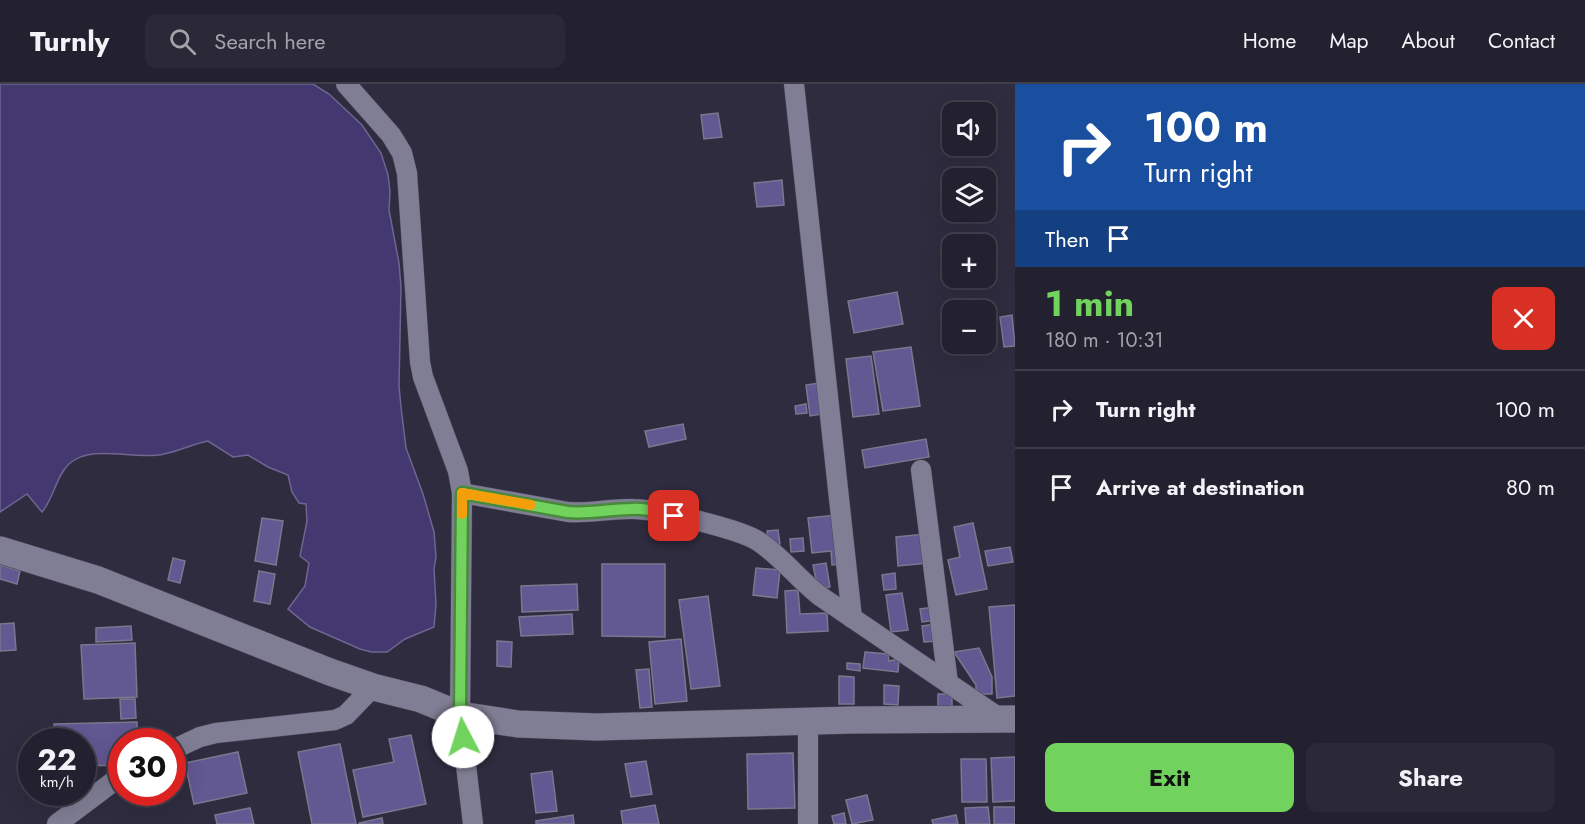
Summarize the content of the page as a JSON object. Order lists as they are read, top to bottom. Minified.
{"page":{"header":"Turnly","search":"Search here","nav":["Home","Map","About","Contact"],"turn":["100 m","Turn right"],"map_buttons":["+","−"],"then":"Then","heading":["1 min","180 m · 10:31"],"list":[{"name":"Turn right","value":"100 m"},{"name":"Arrive at destination","value":"80 m"}],"speed":"22 km/h","limit":"30","buttons":["Exit","Share"]}}
